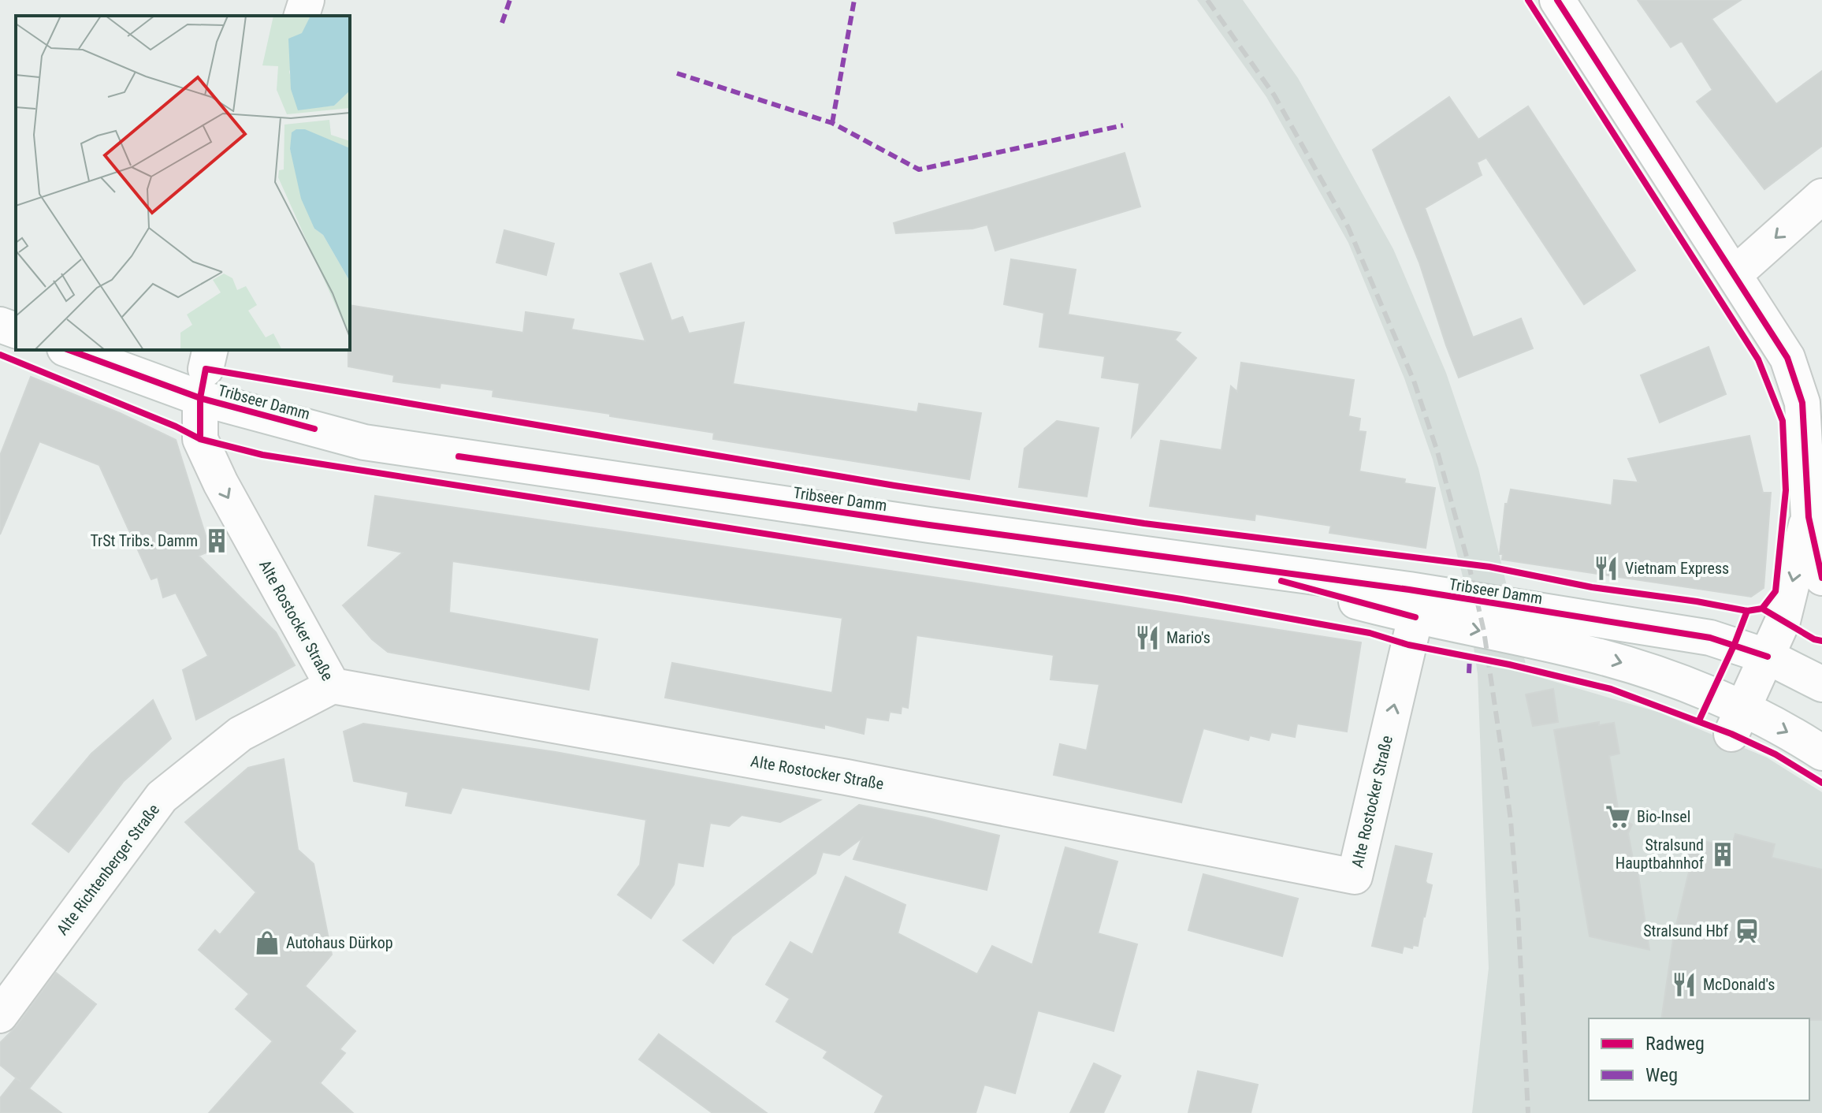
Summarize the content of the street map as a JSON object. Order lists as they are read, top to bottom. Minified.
{"streets":{"street":["Tribseer Damm","Alte Rostocker Straße","Alte Richtenberger Straße"]},"crossings":[["Tribseer Damm","Alte Rostocker Straße"],["Alte Rostocker Straße","Alte Richtenberger Straße"]],"places":{"building":["TrSt Tribs. Damm","Stralsund Hauptbahnhof"],"restaurant":["Vietnam Express","Mario's","McDonald's"],"supermarket":["Bio-Insel"],"station":["Stralsund Hbf"],"shop":["Autohaus Dürkop"]},"legend":["Radweg","Weg"]}
